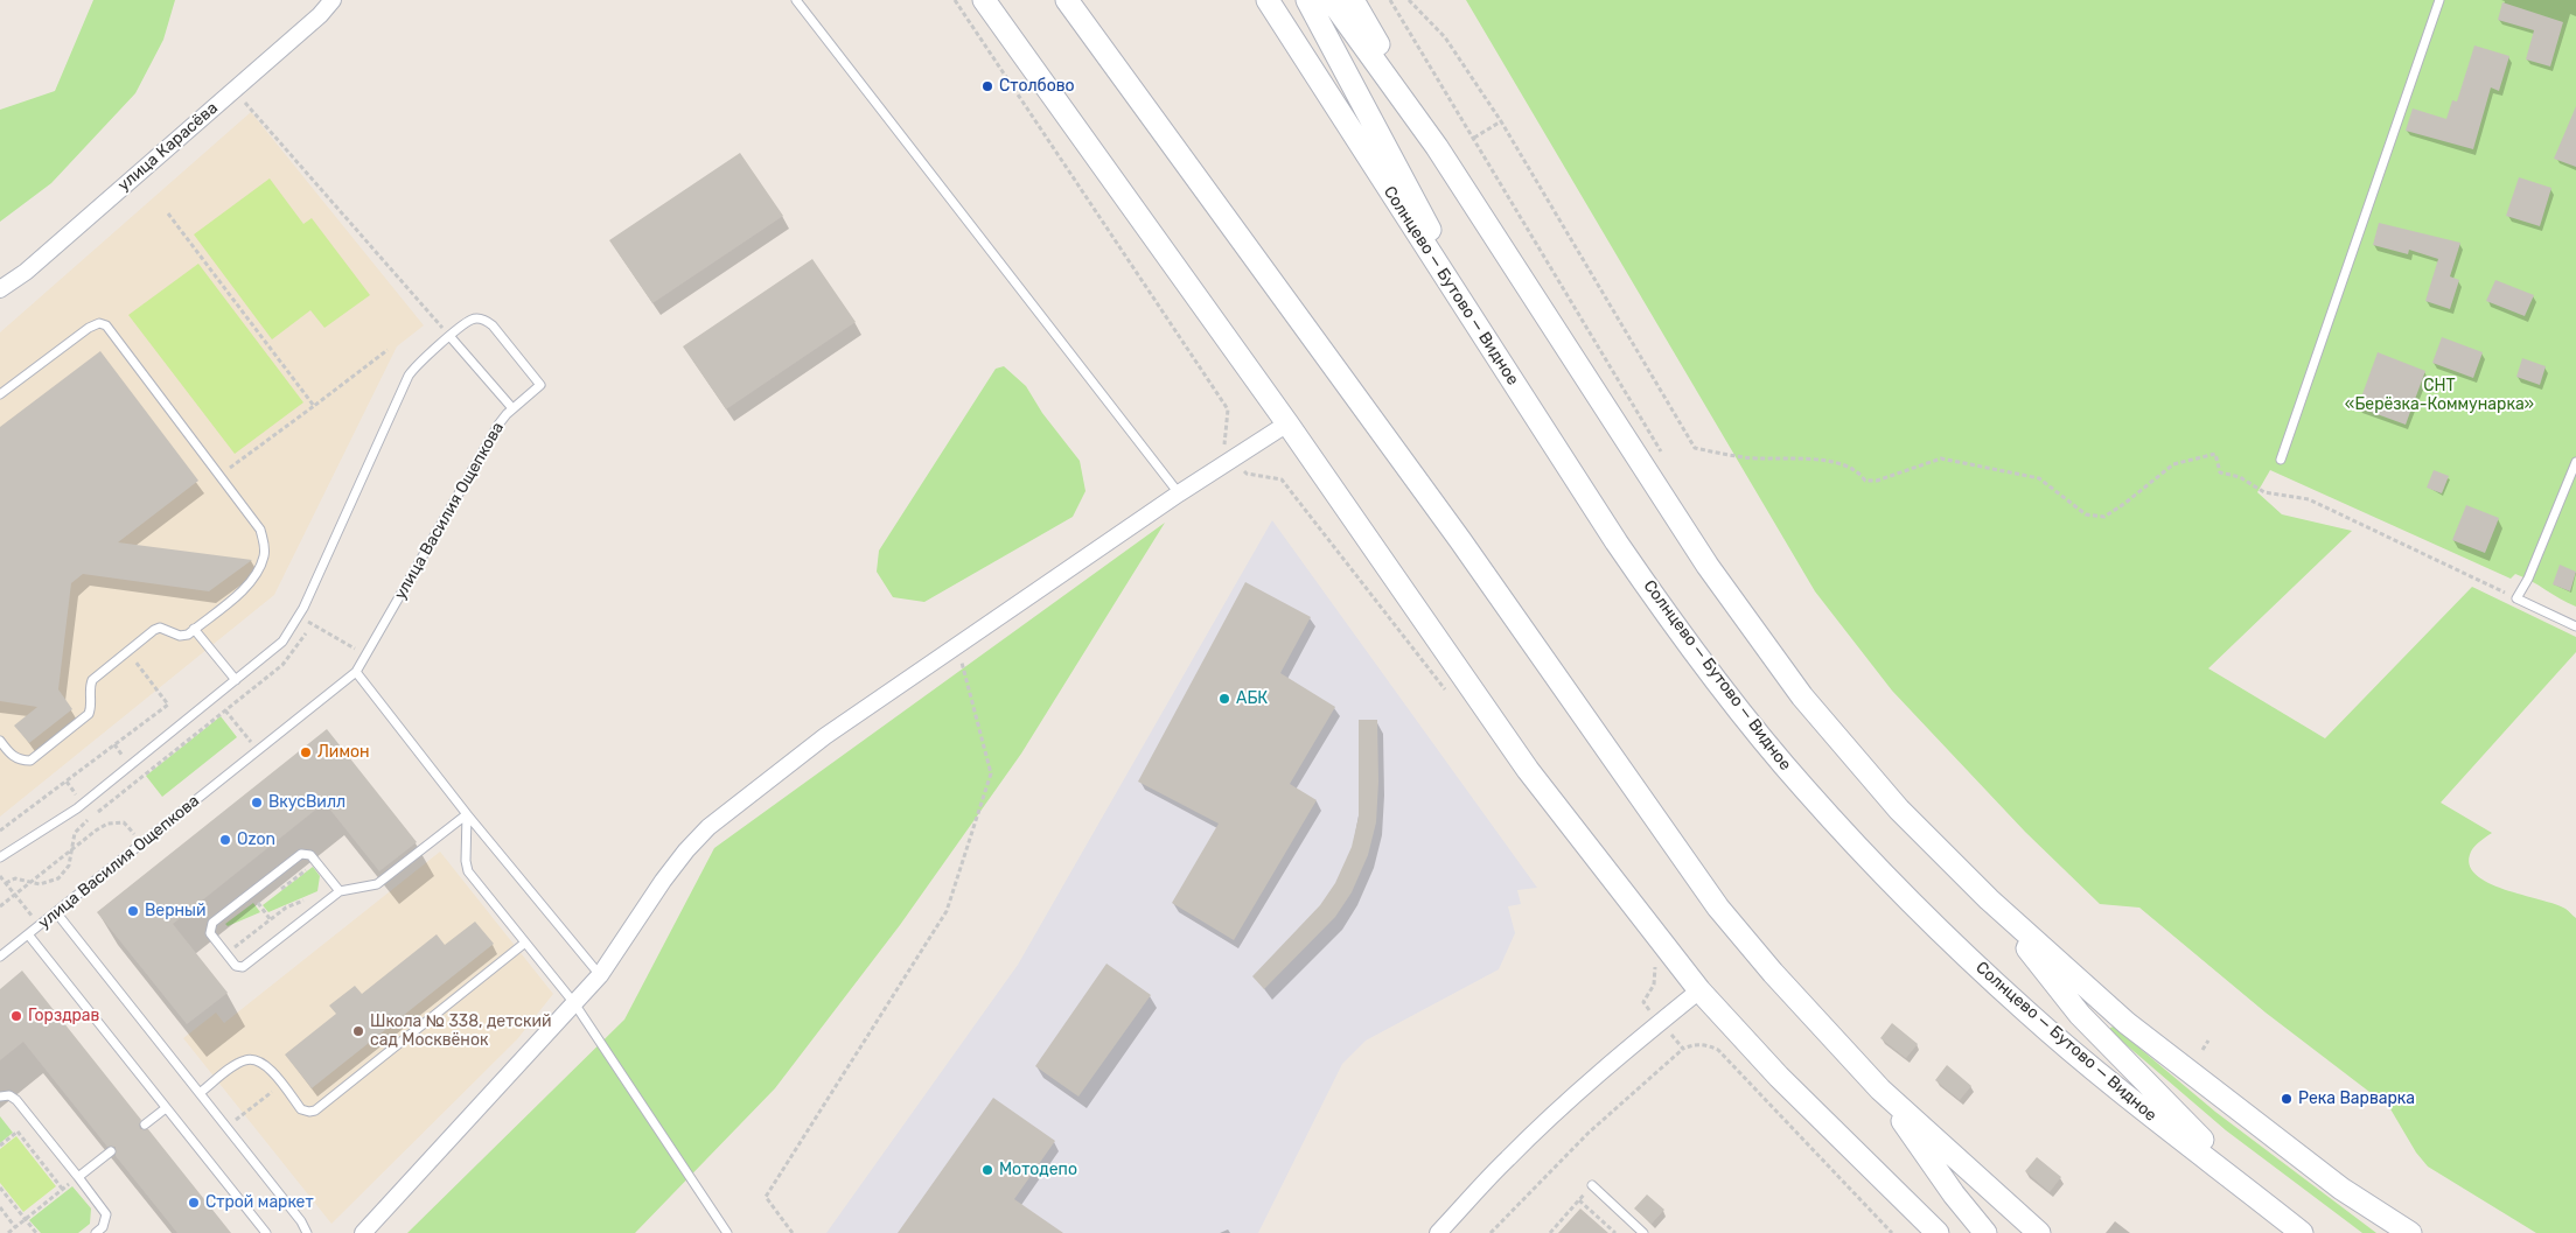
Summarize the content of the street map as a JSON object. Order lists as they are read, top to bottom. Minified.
{"streets":{"main road":["Солнцево — Бутово — Видное"],"street":["улица Карасёва"],"lane":["улица Василия Ощепкова"]},"parks":["СНТ «Берёзка-Коммунарка»"],"places":["Столбово","АБК","Лимон","ВкусВилл","Ozon","Верный","Горздрав","Школа № 338, детский сад Москвёнок","Река Варварка","Мотодепо","Строй маркет"]}
